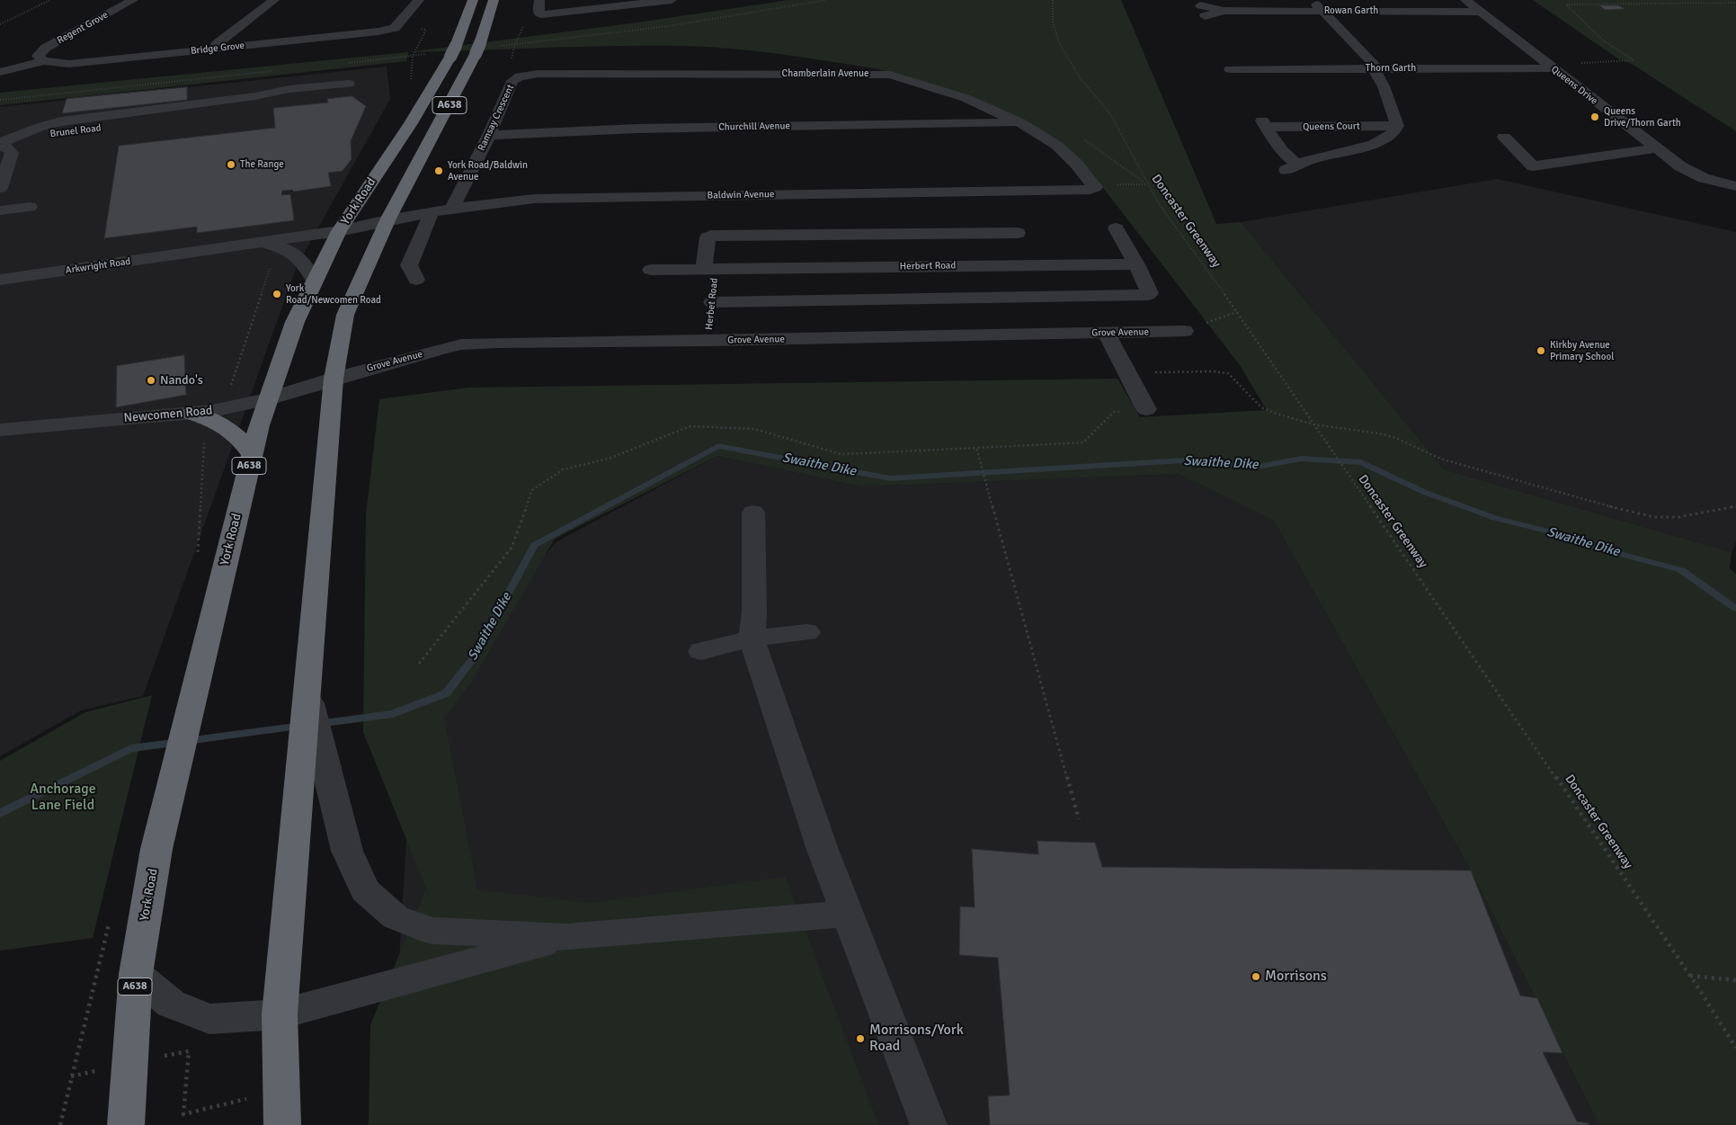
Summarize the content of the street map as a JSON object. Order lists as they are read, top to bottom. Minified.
{"streets":{"highway":["A638","York Road"],"street":["Rowan Garth","Regent Grove","Bridge Grove","Thorn Garth","Chamberlain Avenue","Queens Drive","Ramsay Crescent","Churchill Avenue","Queens Court","Brunel Road","Baldwin Avenue","Arkwright Road","Herbert Road","Herbet Road","Grove Avenue","Newcomen Road"],"path":["Doncaster Greenway"]},"crossings":[["Rowan Garth","Queens Drive"],["Regent Grove","Bridge Grove"],["Thorn Garth","Queens Drive"],["Chamberlain Avenue","Ramsay Crescent"],["Chamberlain Avenue","Churchill Avenue"],["Chamberlain Avenue","Baldwin Avenue"],["A638","Baldwin Avenue"],["A638","Arkwright Road"],["A638","Grove Avenue"],["A638","Newcomen Road"],["Ramsay Crescent","Churchill Avenue"],["Ramsay Crescent","Baldwin Avenue"],["Baldwin Avenue","Arkwright Road"],["York Road","Arkwright Road"],["York Road","Newcomen Road"],["Herbert Road","Herbet Road"],["Herbet Road","Grove Avenue"],["Grove Avenue","Newcomen Road"]],"water":["Swaithe Dike"],"parks":["Anchorage Lane Field"],"places":["Queens Drive/Thorn Garth","The Range","York Road/Baldwin Avenue","York Road/Newcomen Road","Kirkby Avenue Primary School","Nando's","Morrisons","Morrisons/York Road"]}
